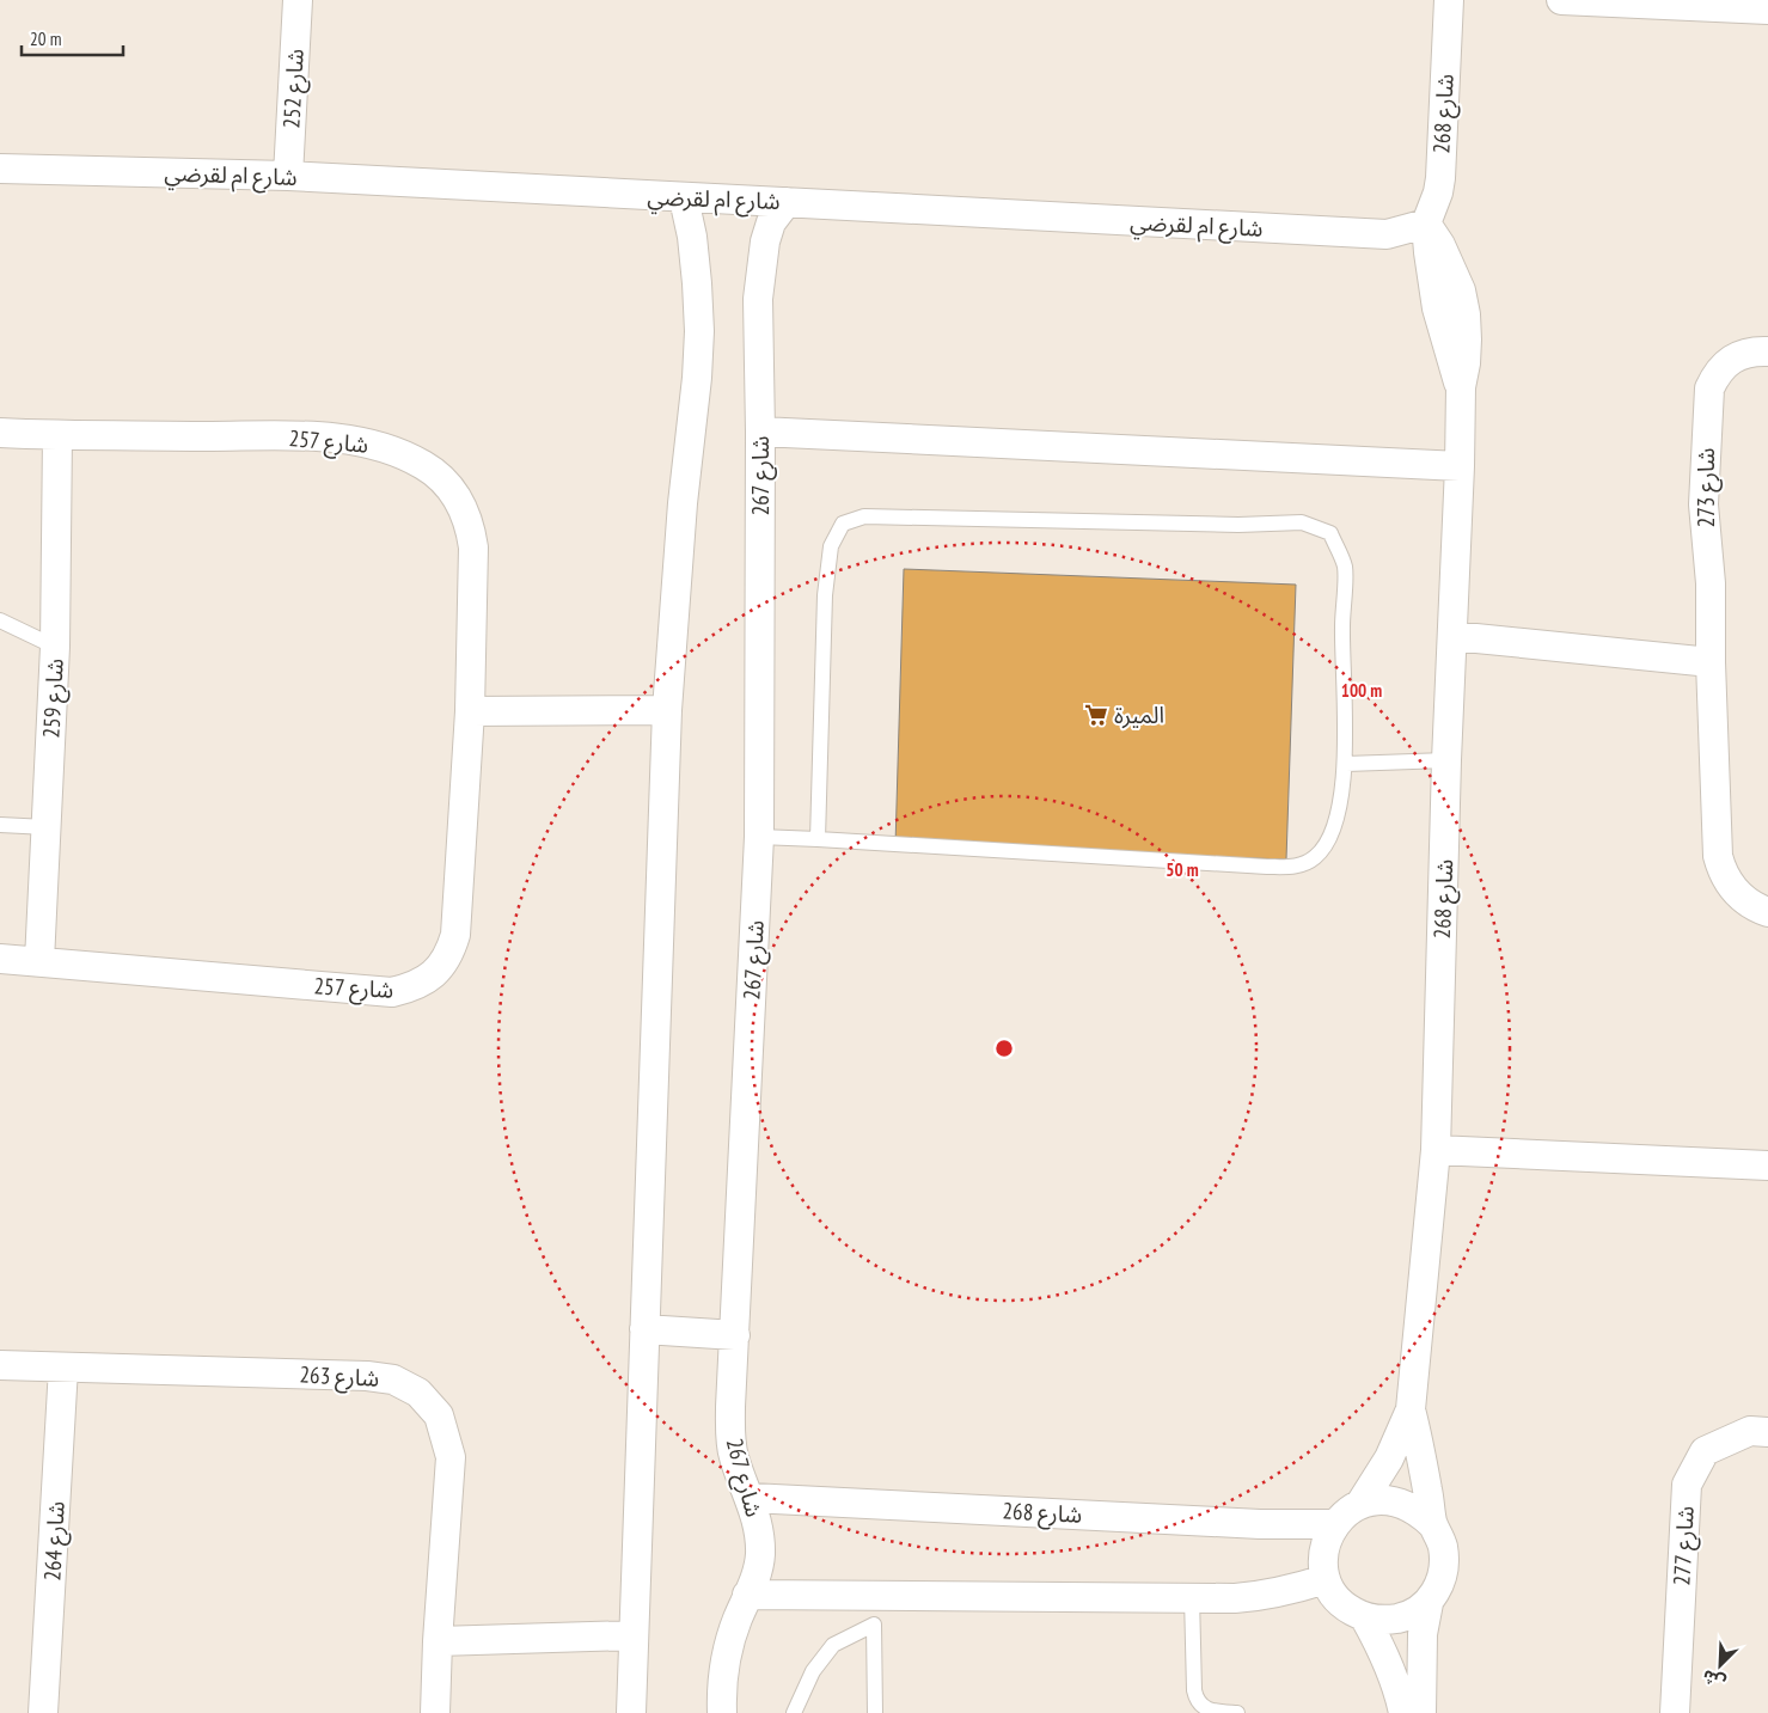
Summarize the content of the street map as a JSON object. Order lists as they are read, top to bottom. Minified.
{"streets":{"street":["شارع 252","شارع 268","شارع ام لقرضي","شارع 257","شارع 267","شارع 273","شارع 259","شارع 263","شارع 264","شارع 277"]},"crossings":[["شارع 252","شارع ام لقرضي"],["شارع 268","شارع ام لقرضي"],["شارع 268","شارع 267"],["شارع ام لقرضي","شارع 267"],["شارع 257","شارع 259"],["شارع 263","شارع 264"]],"places":{"supermarket":["الميرة"]},"scale_bar":"20 m","north":"bottom left","rings":["100 m","50 m"]}
